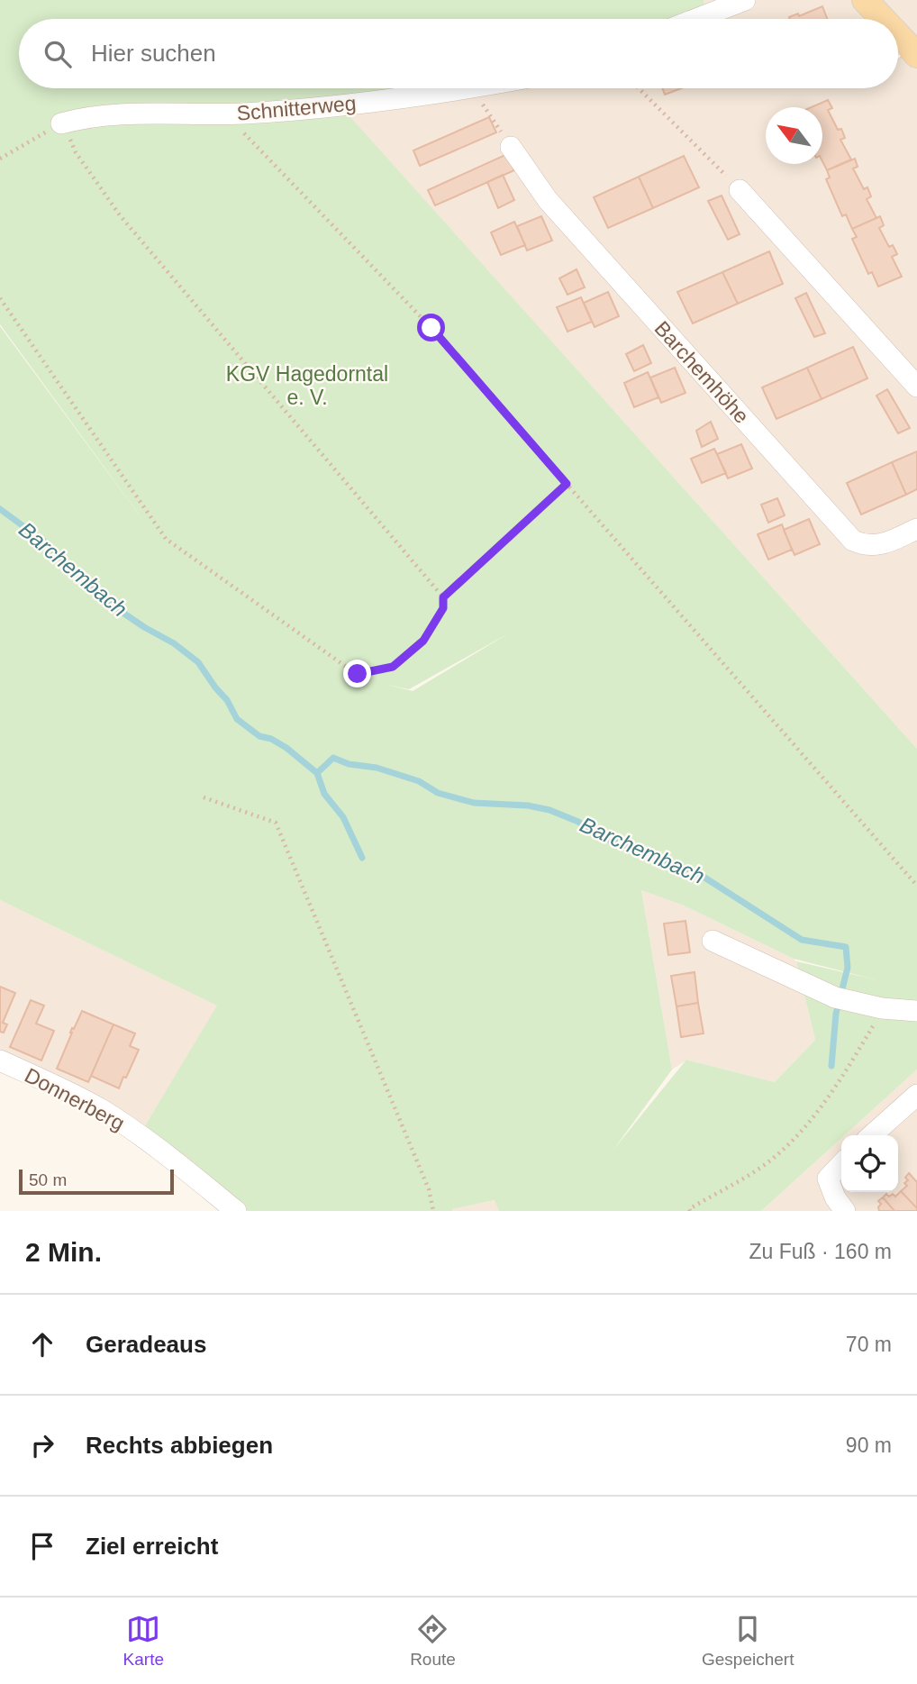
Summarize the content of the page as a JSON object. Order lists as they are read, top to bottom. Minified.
{"streets":{"street":["Schnitterweg","Barchemhöhe","Donnerberg"]},"water":["Barchembach"],"parks":["KGV Hagedorntal e. V."],"scale_bar":"50 m","north":"top left","page":{"search":"Hier suchen","scale":"50 m","heading":["2 Min.","Zu Fuß · 160 m"],"list":[["Geradeaus","70 m"],["Rechts abbiegen","90 m"],"Ziel erreicht"],"nav":["Karte","Route","Gespeichert"]}}
